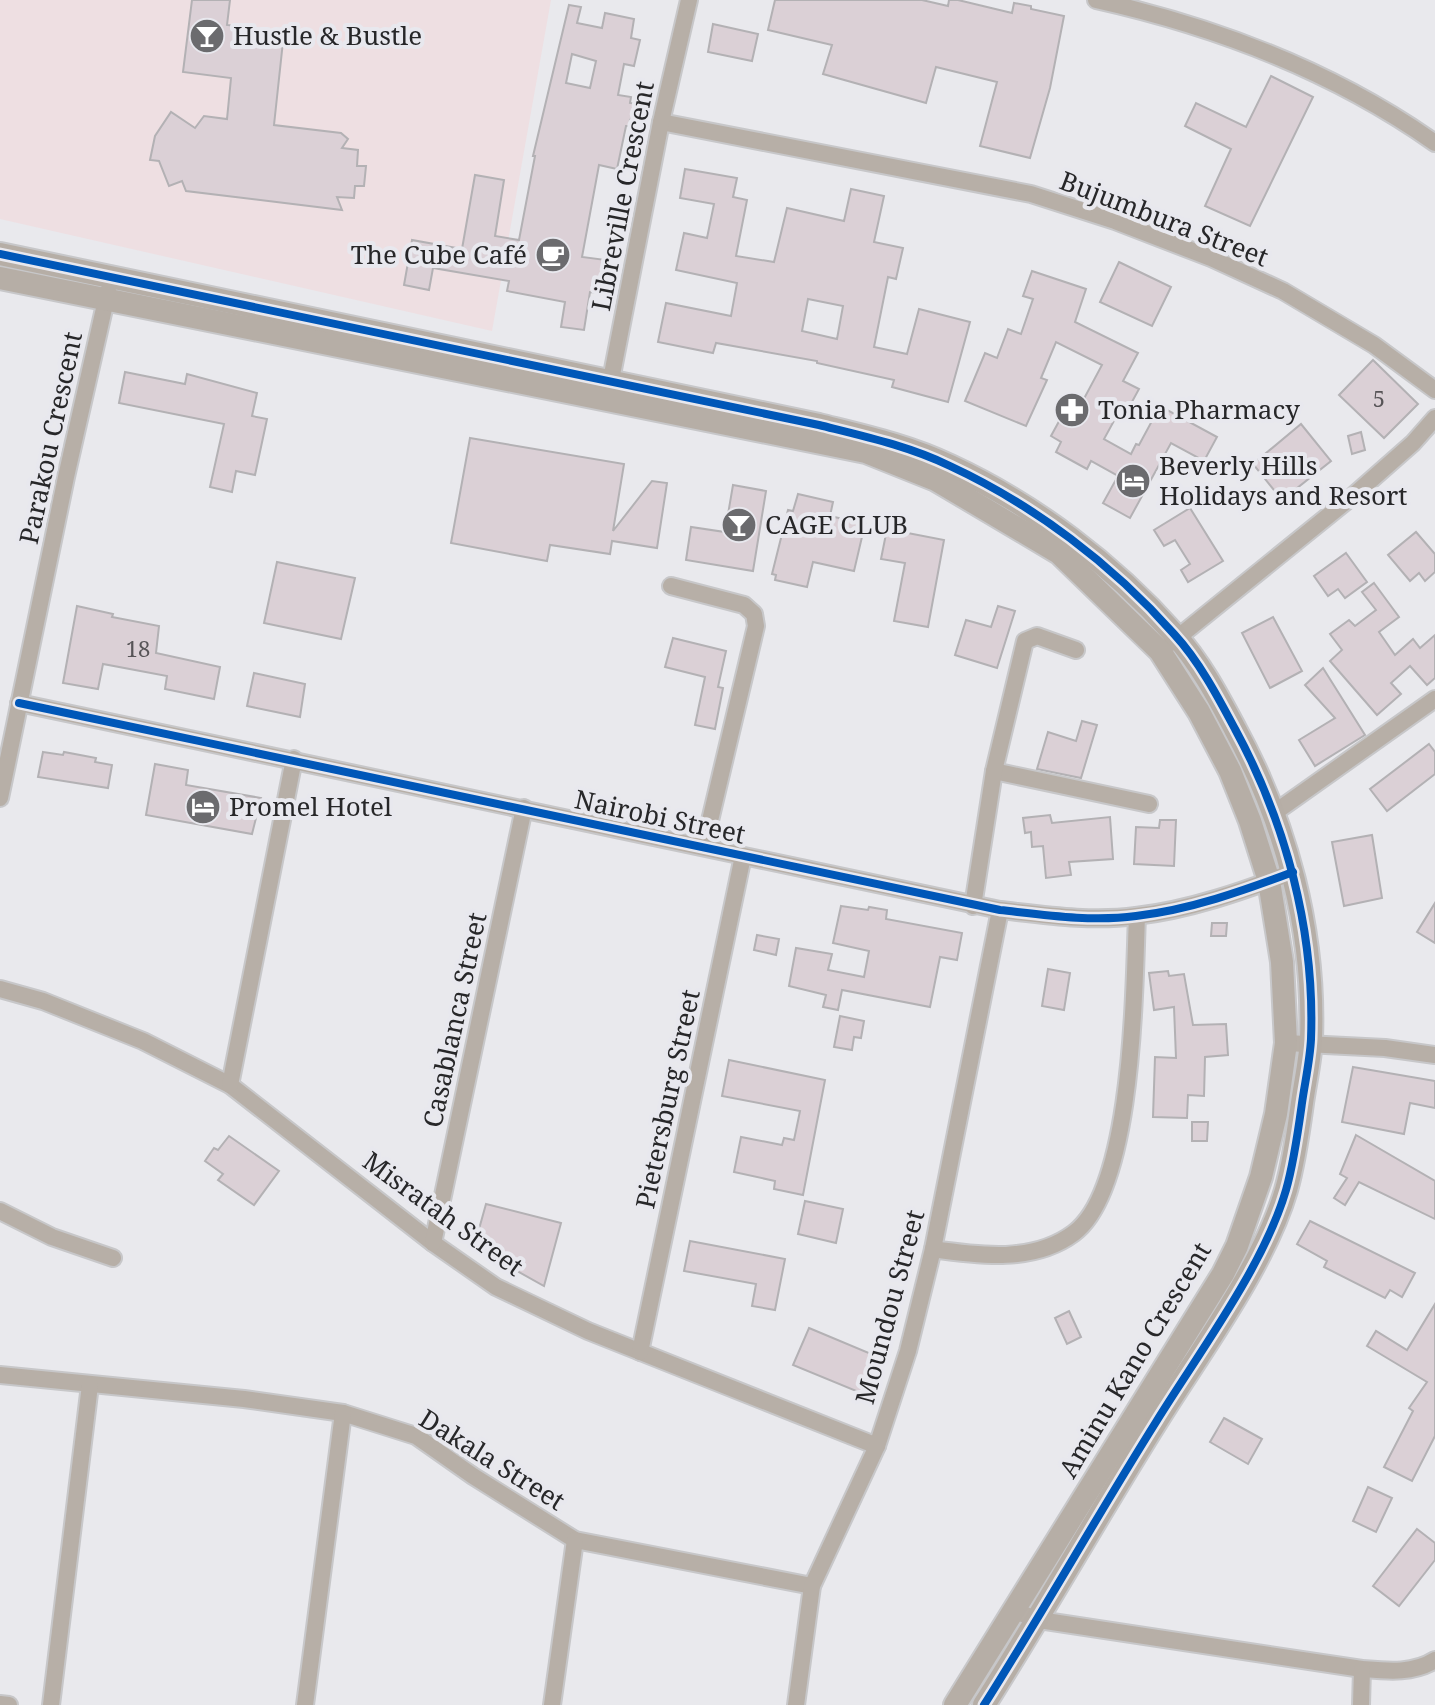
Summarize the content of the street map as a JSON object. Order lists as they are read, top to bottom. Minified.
{"streets":{"street":["Libreville Crescent","Bujumbura Street","Parakou Crescent","Nairobi Street","Casablanca Street","Pietersburg Street","Misratah Street","Moundou Street","Aminu Kano Crescent","Dakala Street"]},"crossings":[["Libreville Crescent","Bujumbura Street"],["Parakou Crescent","Nairobi Street"],["Nairobi Street","Casablanca Street"],["Nairobi Street","Pietersburg Street"],["Nairobi Street","Moundou Street"],["Nairobi Street","Aminu Kano Crescent"],["Casablanca Street","Misratah Street"],["Pietersburg Street","Misratah Street"],["Misratah Street","Moundou Street"],["Moundou Street","Dakala Street"]],"places":{"bar":["Hustle & Bustle","CAGE CLUB"],"cafe":["The Cube Café"],"pharmacy":["Tonia Pharmacy"],"hotel":["Beverly Hills Holidays and Resort","Promel Hotel"]},"house_numbers":["5","18"]}
